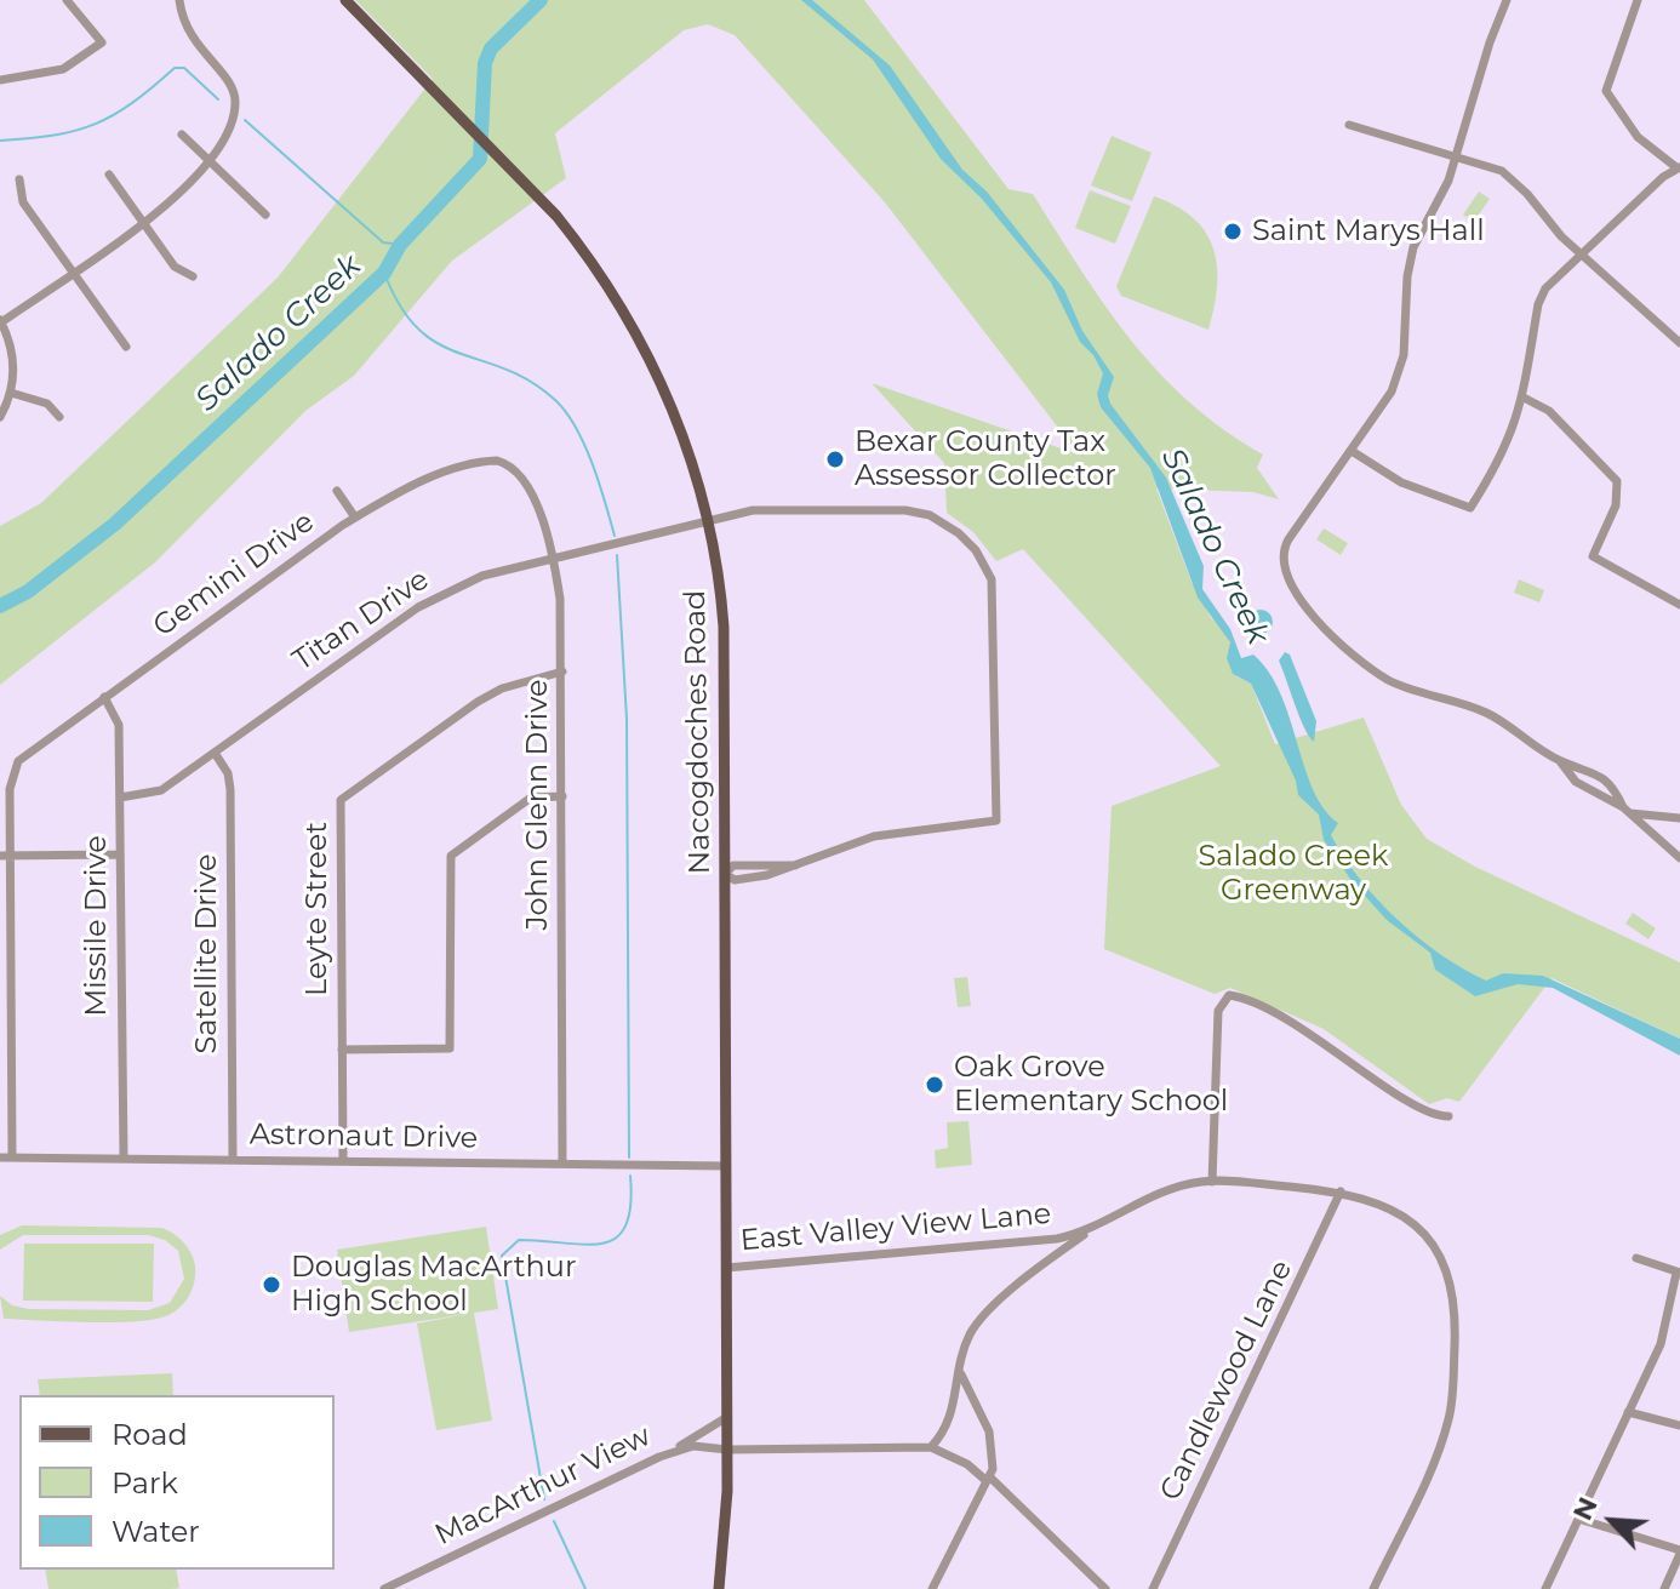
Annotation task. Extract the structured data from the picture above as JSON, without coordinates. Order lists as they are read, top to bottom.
{
  "streets": {
    "main road": ["Nacogdoches Road"],
    "street": [
      "Gemini Drive",
      "Titan Drive",
      "John Glenn Drive",
      "Leyte Street",
      "Missile Drive",
      "Satellite Drive",
      "Astronaut Drive",
      "East Valley View Lane",
      "Candlewood Lane",
      "MacArthur View"
    ]
  },
  "crossings": [
    ["Gemini Drive", "John Glenn Drive"],
    ["Gemini Drive", "Missile Drive"],
    ["Titan Drive", "Nacogdoches Road"],
    ["Titan Drive", "John Glenn Drive"],
    ["Titan Drive", "Missile Drive"],
    ["Titan Drive", "Satellite Drive"],
    ["Nacogdoches Road", "Astronaut Drive"],
    ["Nacogdoches Road", "East Valley View Lane"],
    ["Nacogdoches Road", "MacArthur View"],
    ["John Glenn Drive", "Leyte Street"],
    ["John Glenn Drive", "Astronaut Drive"],
    ["Leyte Street", "Astronaut Drive"],
    ["Missile Drive", "Astronaut Drive"],
    ["Satellite Drive", "Astronaut Drive"],
    ["East Valley View Lane", "Candlewood Lane"]
  ],
  "water": ["Salado Creek"],
  "parks": ["Salado Creek Greenway"],
  "places": [
    "Saint Marys Hall",
    "Bexar County Tax Assessor Collector",
    "Oak Grove Elementary School",
    "Douglas MacArthur High School"
  ],
  "legend": ["Road", "Park", "Water"],
  "north": "top left"
}
